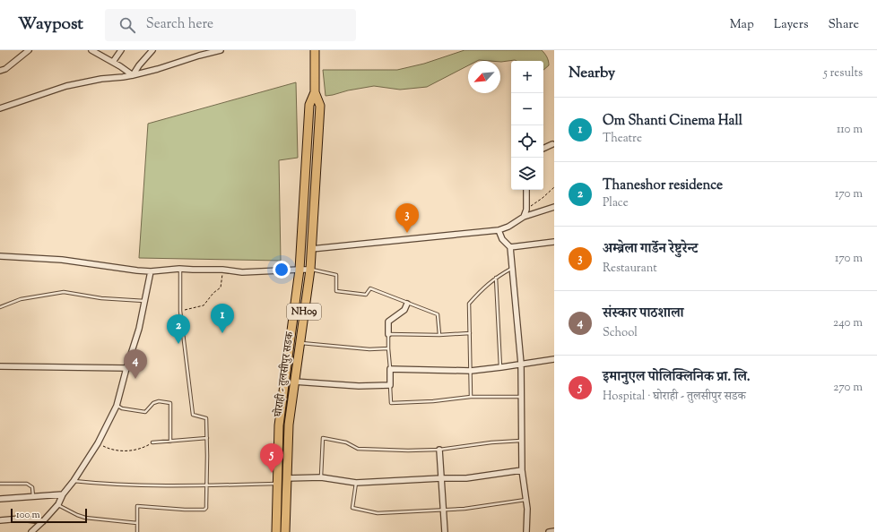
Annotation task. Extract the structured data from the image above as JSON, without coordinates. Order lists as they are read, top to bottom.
{
  "streets": {
    "main road": ["NH09", "घोराही - तुलसीपुर सडक"]
  },
  "scale_bar": "100 m",
  "north": "bottom left",
  "page": {
    "header": "Waypost",
    "search": "Search here",
    "nav": ["Map", "Layers", "Share"],
    "heading": ["Nearby", "5 results"],
    "map_buttons": ["+", "−"],
    "list": [
      {
        "mark": "1",
        "name": "Om Shanti Cinema Hall",
        "note": "Theatre",
        "value": "110 m"
      },
      {
        "mark": "2",
        "name": "Thaneshor residence",
        "note": "Place",
        "value": "170 m"
      },
      {
        "mark": "3",
        "name": "अम्ब्रेला गार्डेन रेष्टुरेन्ट",
        "note": "Restaurant",
        "value": "170 m"
      },
      {
        "mark": "4",
        "name": "संस्कार पाठशाला",
        "note": "School",
        "value": "240 m"
      },
      {
        "mark": "5",
        "name": "इमानुएल पोलिक्लिनिक प्रा. लि.",
        "note": "Hospital · घोराही - तुलसीपुर सडक",
        "value": "270 m"
      }
    ],
    "pins": [
      "3",
      "1",
      "2",
      "4",
      "5"
    ],
    "scale": "100 m"
  }
}
